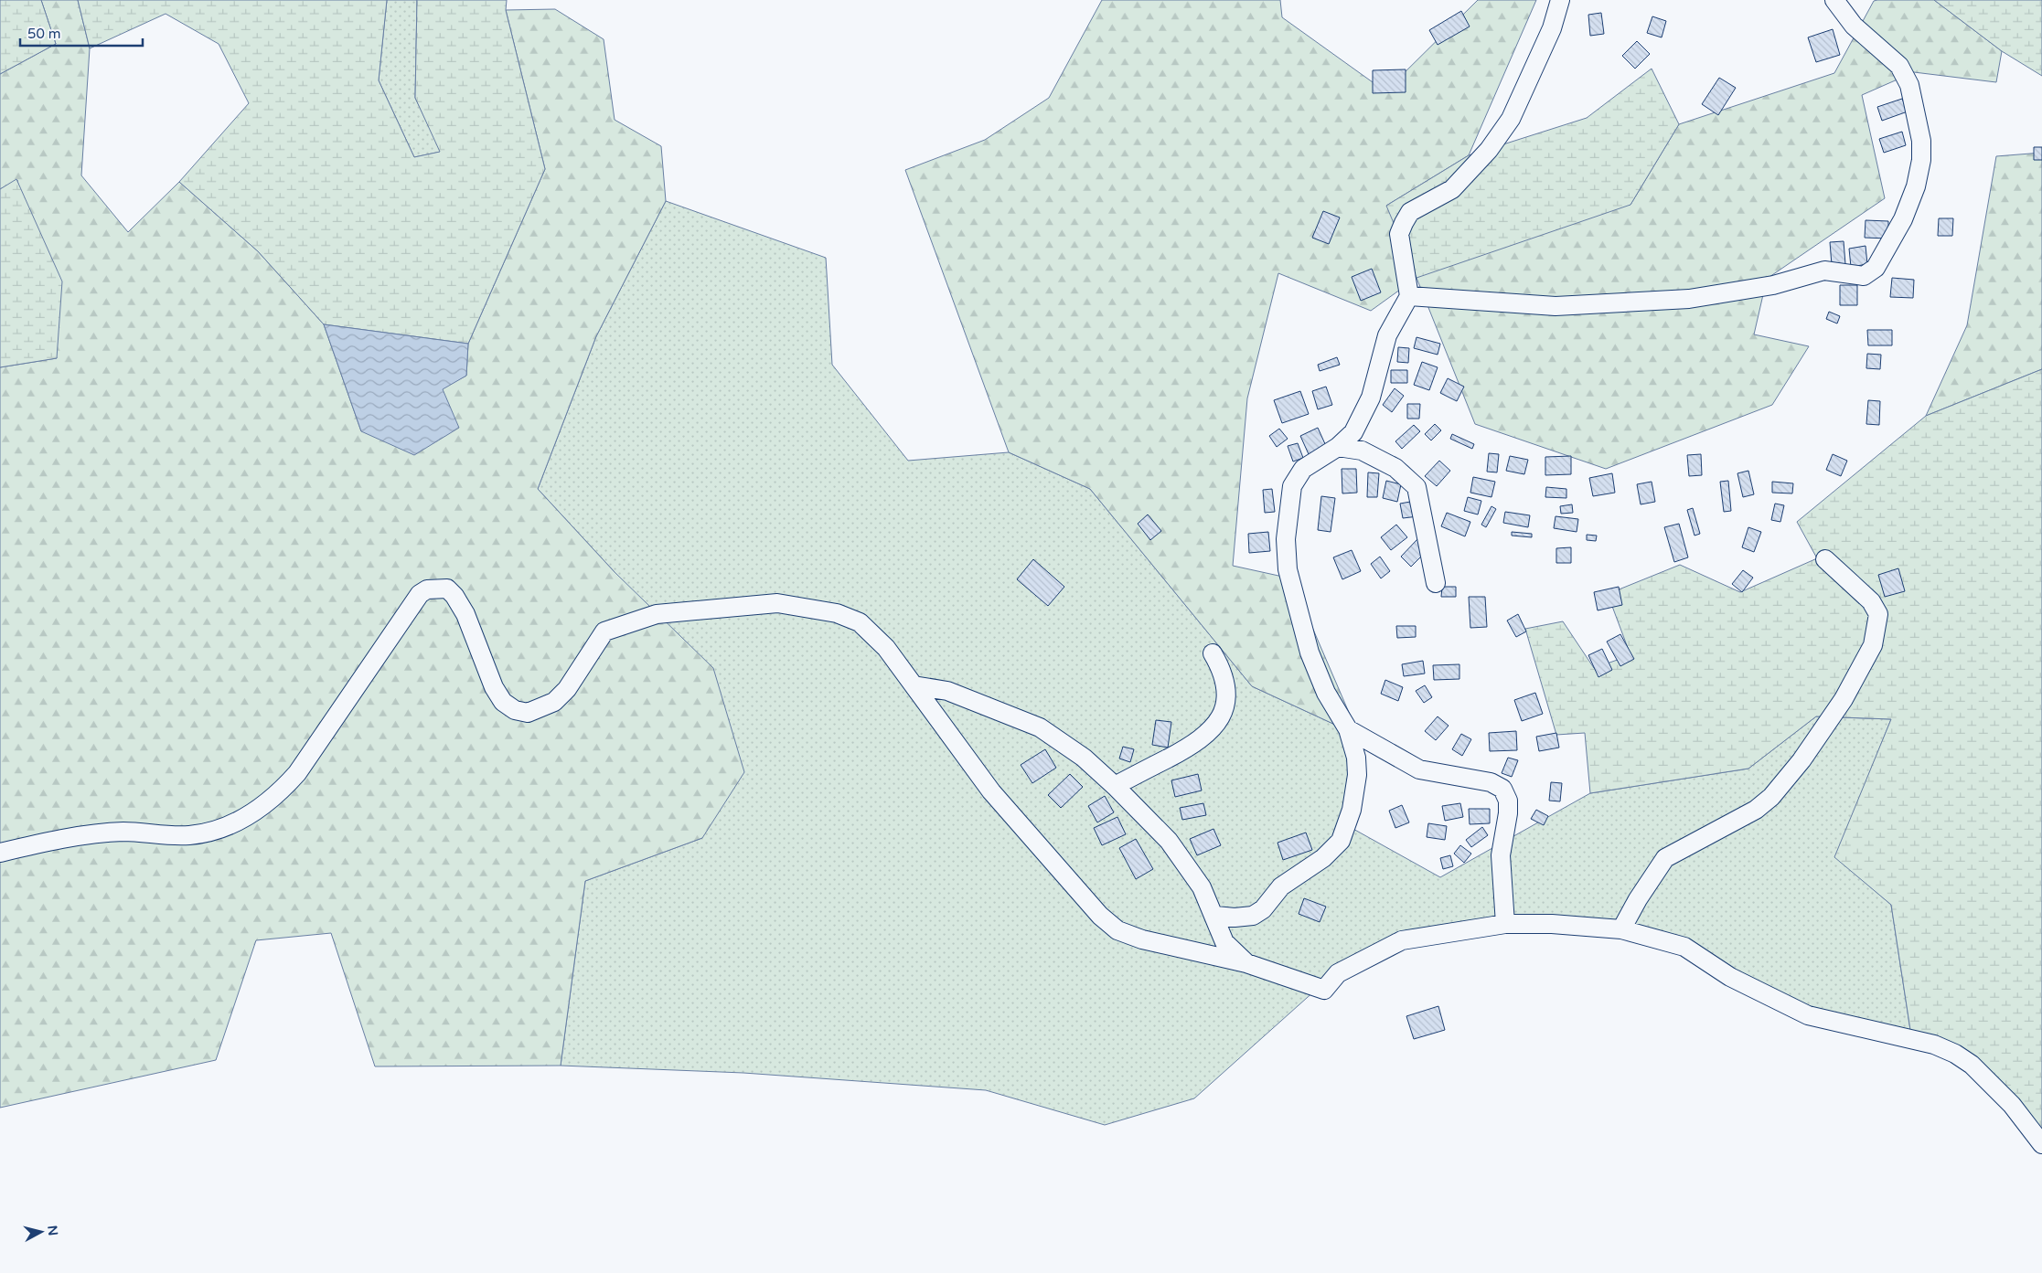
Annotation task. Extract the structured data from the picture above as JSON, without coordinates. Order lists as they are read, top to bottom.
{
  "scale_bar": "50 m",
  "north": "right"
}
